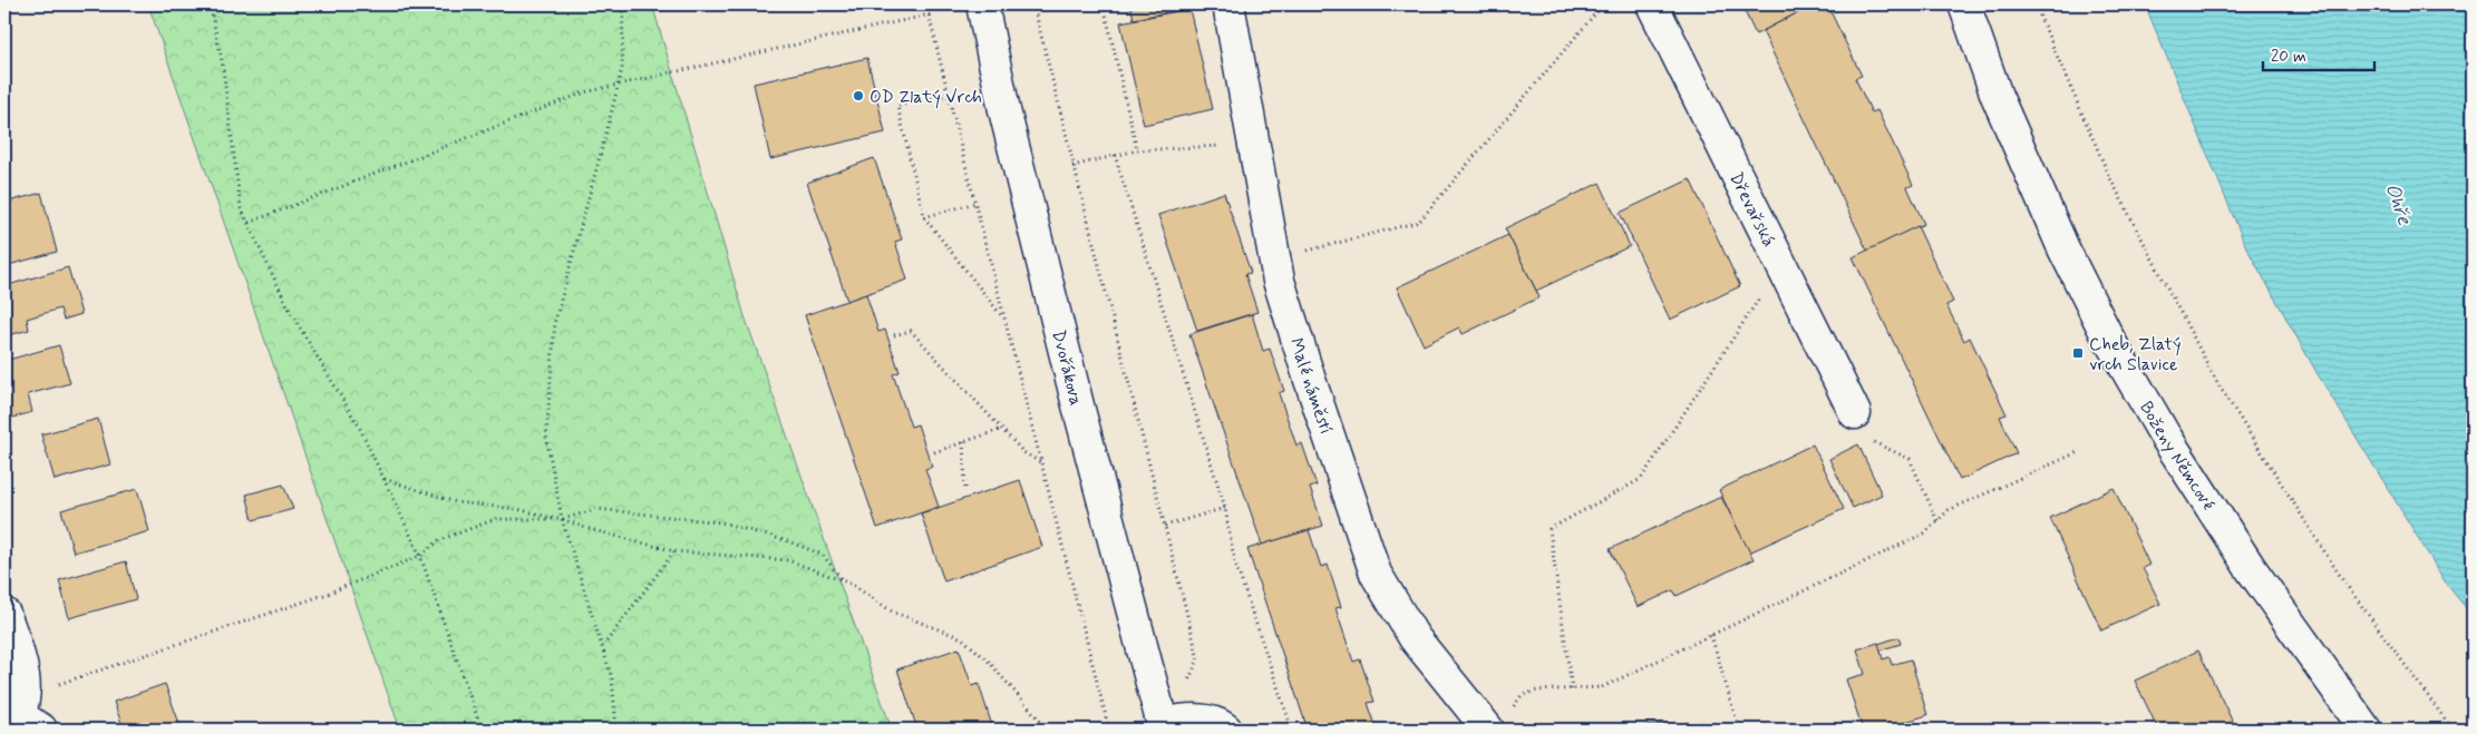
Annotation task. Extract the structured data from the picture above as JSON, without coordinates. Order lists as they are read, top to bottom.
{
  "streets": {
    "street": [
      "Dřevařská",
      "Dvořákova",
      "Malé náměstí",
      "Boženy Němcové"
    ]
  },
  "water": ["Ohře"],
  "places": {
    "other": ["OD Zlatý Vrch"],
    "transit": ["Cheb, Zlatý vrch Slavice"]
  },
  "scale_bar": "20 m"
}
